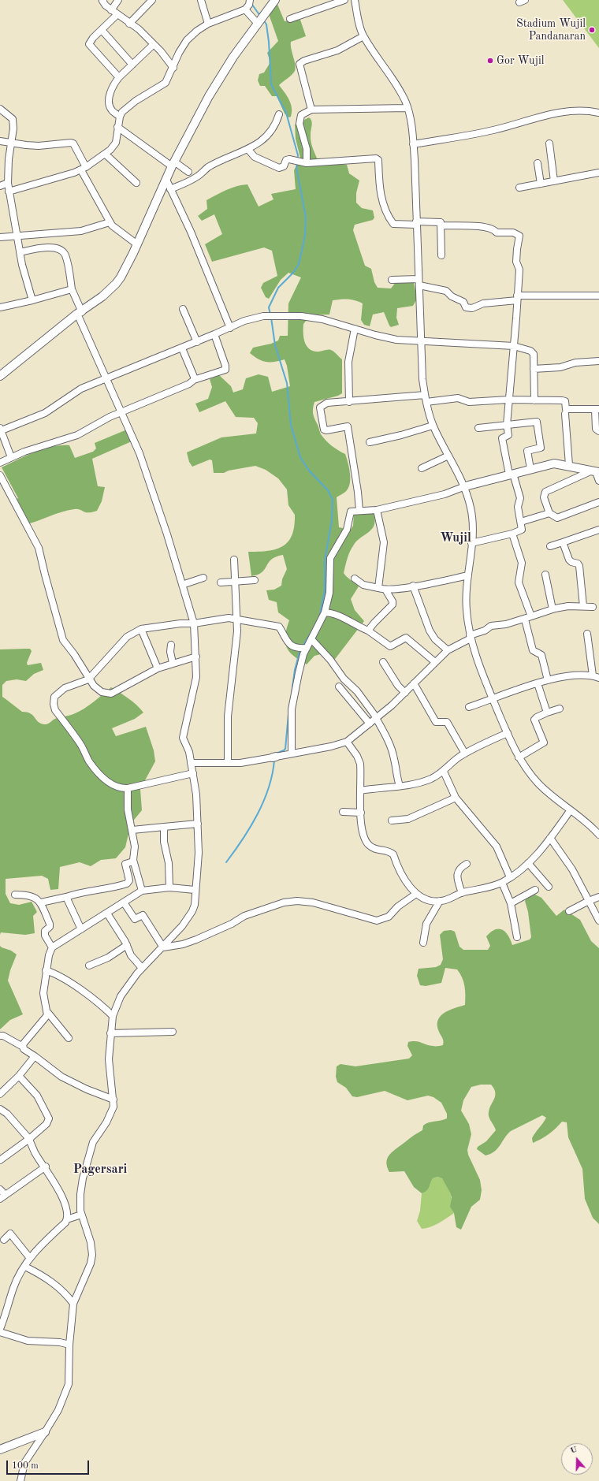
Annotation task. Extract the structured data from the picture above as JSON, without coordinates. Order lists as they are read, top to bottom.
{
  "districts": ["Wujil", "Pagersari"],
  "places": ["Stadium Wujil Pandanaran", "Gor Wujil"],
  "scale_bar": "100 m",
  "north": "top"
}
